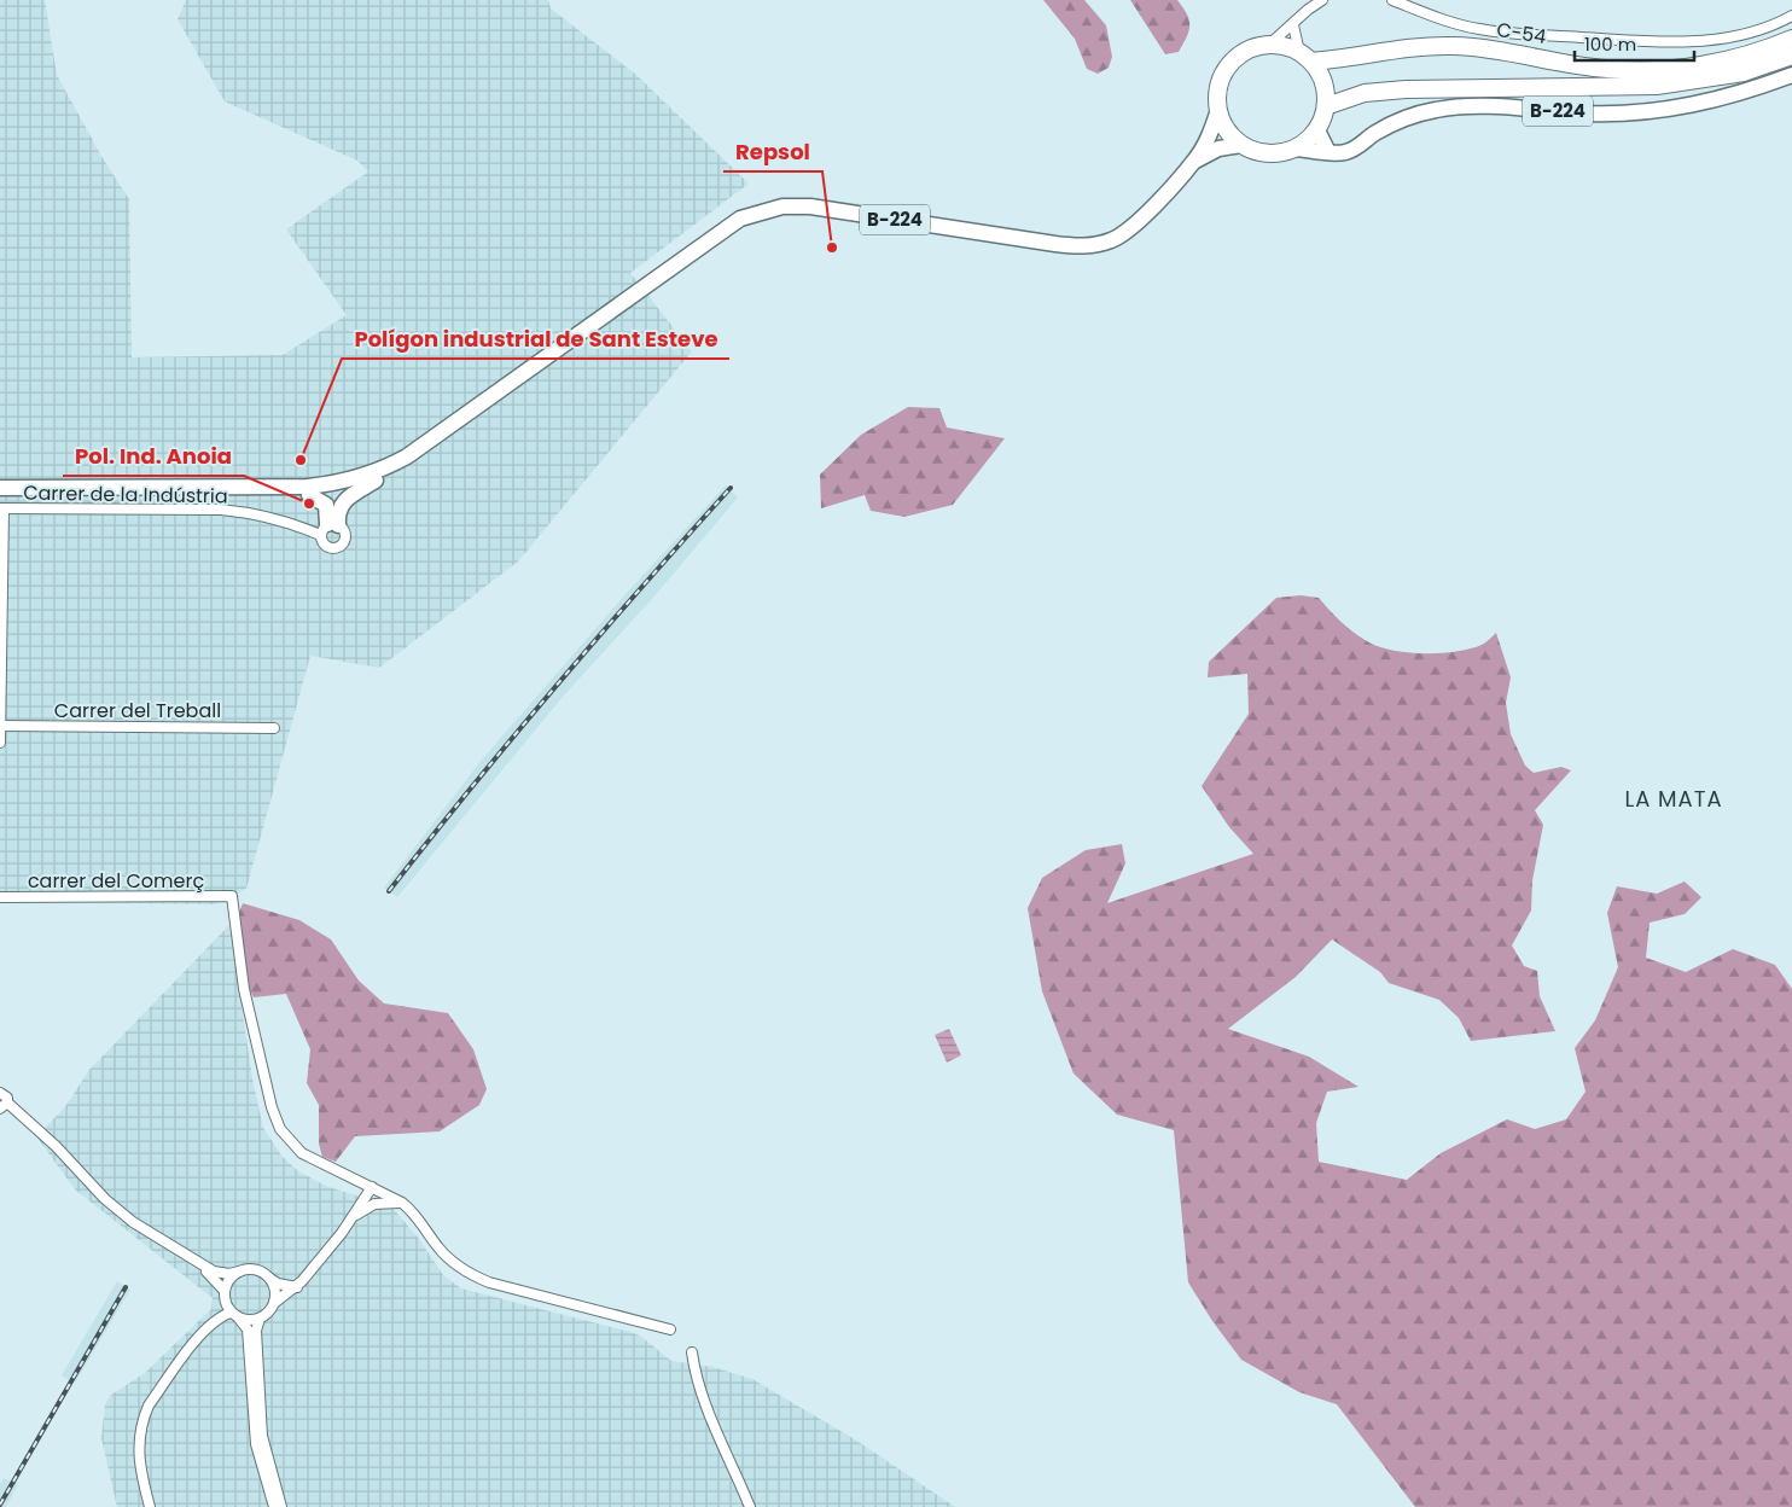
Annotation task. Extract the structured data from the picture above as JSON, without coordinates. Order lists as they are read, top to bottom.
{
  "streets": {
    "highway": ["C-54", "B-224"],
    "street": ["Carrer de la Indústria", "Carrer del Treball", "carrer del Comerç"]
  },
  "crossings": [
    ["C-54", "B-224"]
  ],
  "districts": ["LA MATA"],
  "places": ["Repsol", "Polígon industrial de Sant Esteve", "Pol. Ind. Anoia"],
  "scale_bar": "100 m"
}
